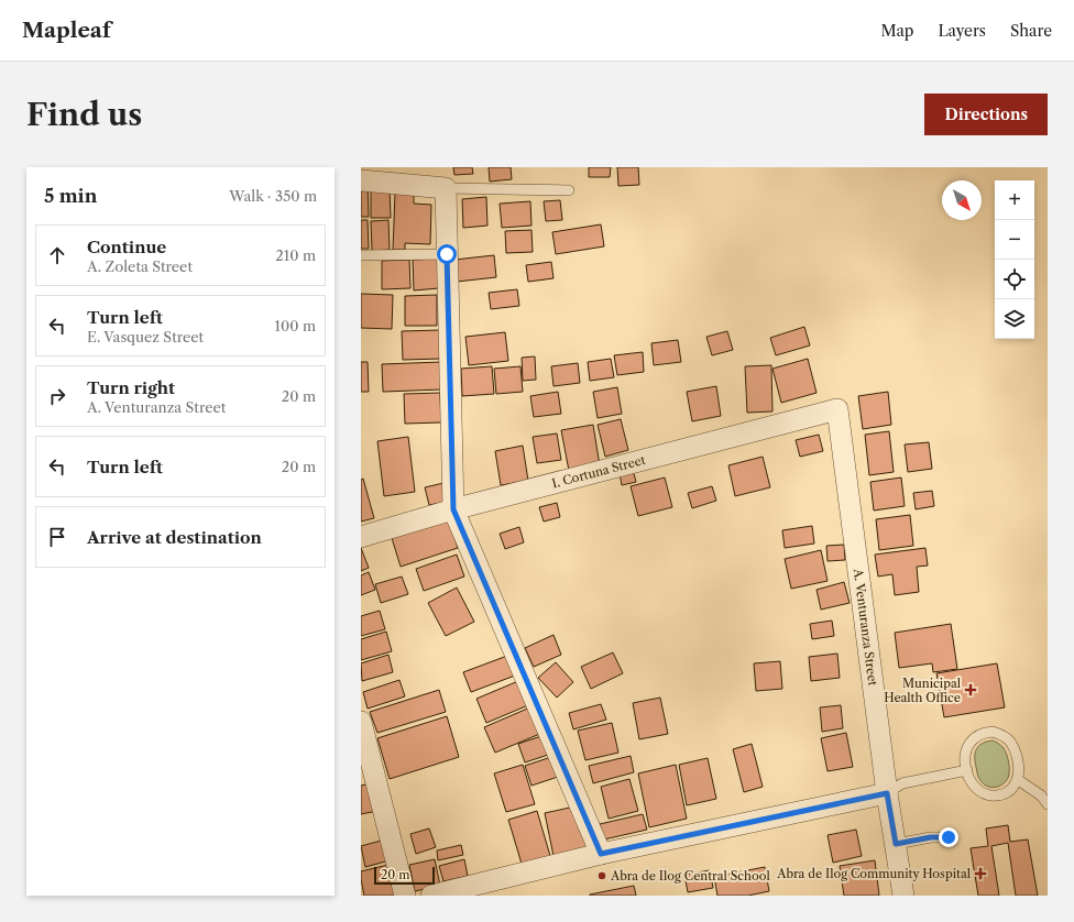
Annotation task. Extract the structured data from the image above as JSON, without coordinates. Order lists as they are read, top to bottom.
{
  "streets": {
    "street": ["I. Cortuna Street", "A. Venturanza Street"]
  },
  "crossings": [
    ["I. Cortuna Street", "A. Venturanza Street"]
  ],
  "places": {
    "health": ["Municipal Health Office", "Abra de Ilog Community Hospital"],
    "other": ["Abra de Ilog Central School"]
  },
  "scale_bar": "20 m",
  "north": "bottom right",
  "page": {
    "header": "Mapleaf",
    "nav": ["Map", "Layers", "Share"],
    "buttons": "Directions",
    "title": "Find us",
    "heading": ["5 min", "Walk · 350 m"],
    "map_buttons": ["+", "−"],
    "list": [
      ["Continue", "A. Zoleta Street", "210 m"],
      ["Turn left", "E. Vasquez Street", "100 m"],
      ["Turn right", "A. Venturanza Street", "20 m"],
      ["Turn left", "20 m"],
      "Arrive at destination"
    ],
    "scale": "20 m"
  }
}
